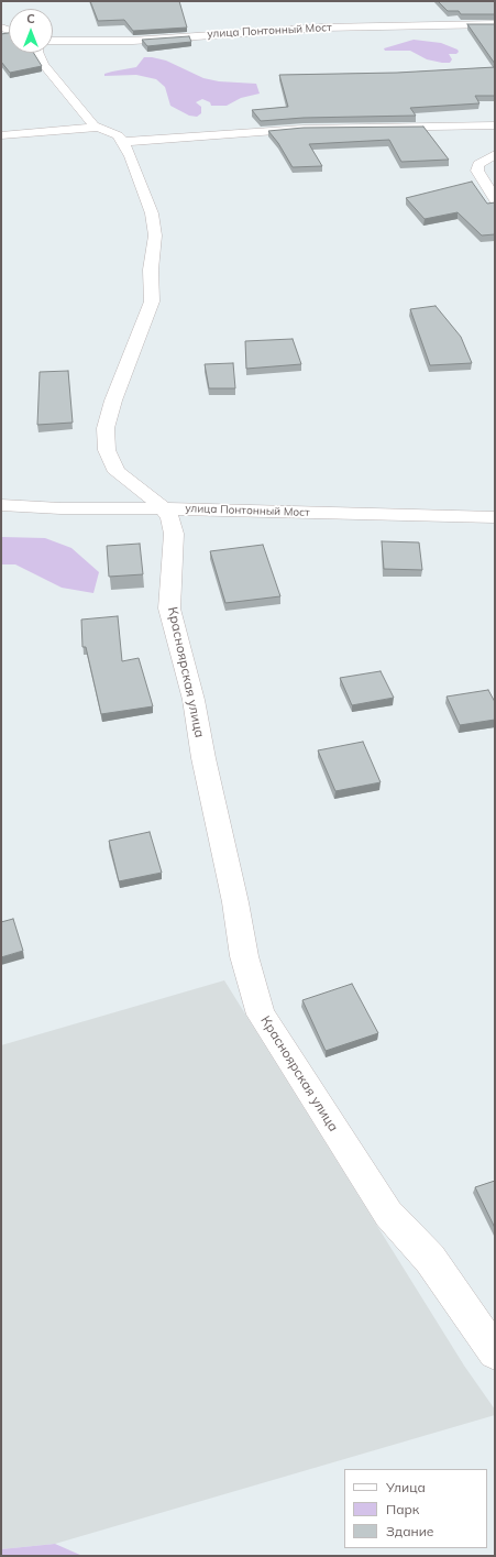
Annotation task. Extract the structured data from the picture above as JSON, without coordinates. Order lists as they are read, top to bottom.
{
  "streets": {
    "street": ["улица Понтонный Мост", "Красноярская улица"]
  },
  "crossings": [
    ["улица Понтонный Мост", "Красноярская улица"]
  ],
  "legend": ["Улица", "Парк", "Здание"],
  "north": "top"
}
